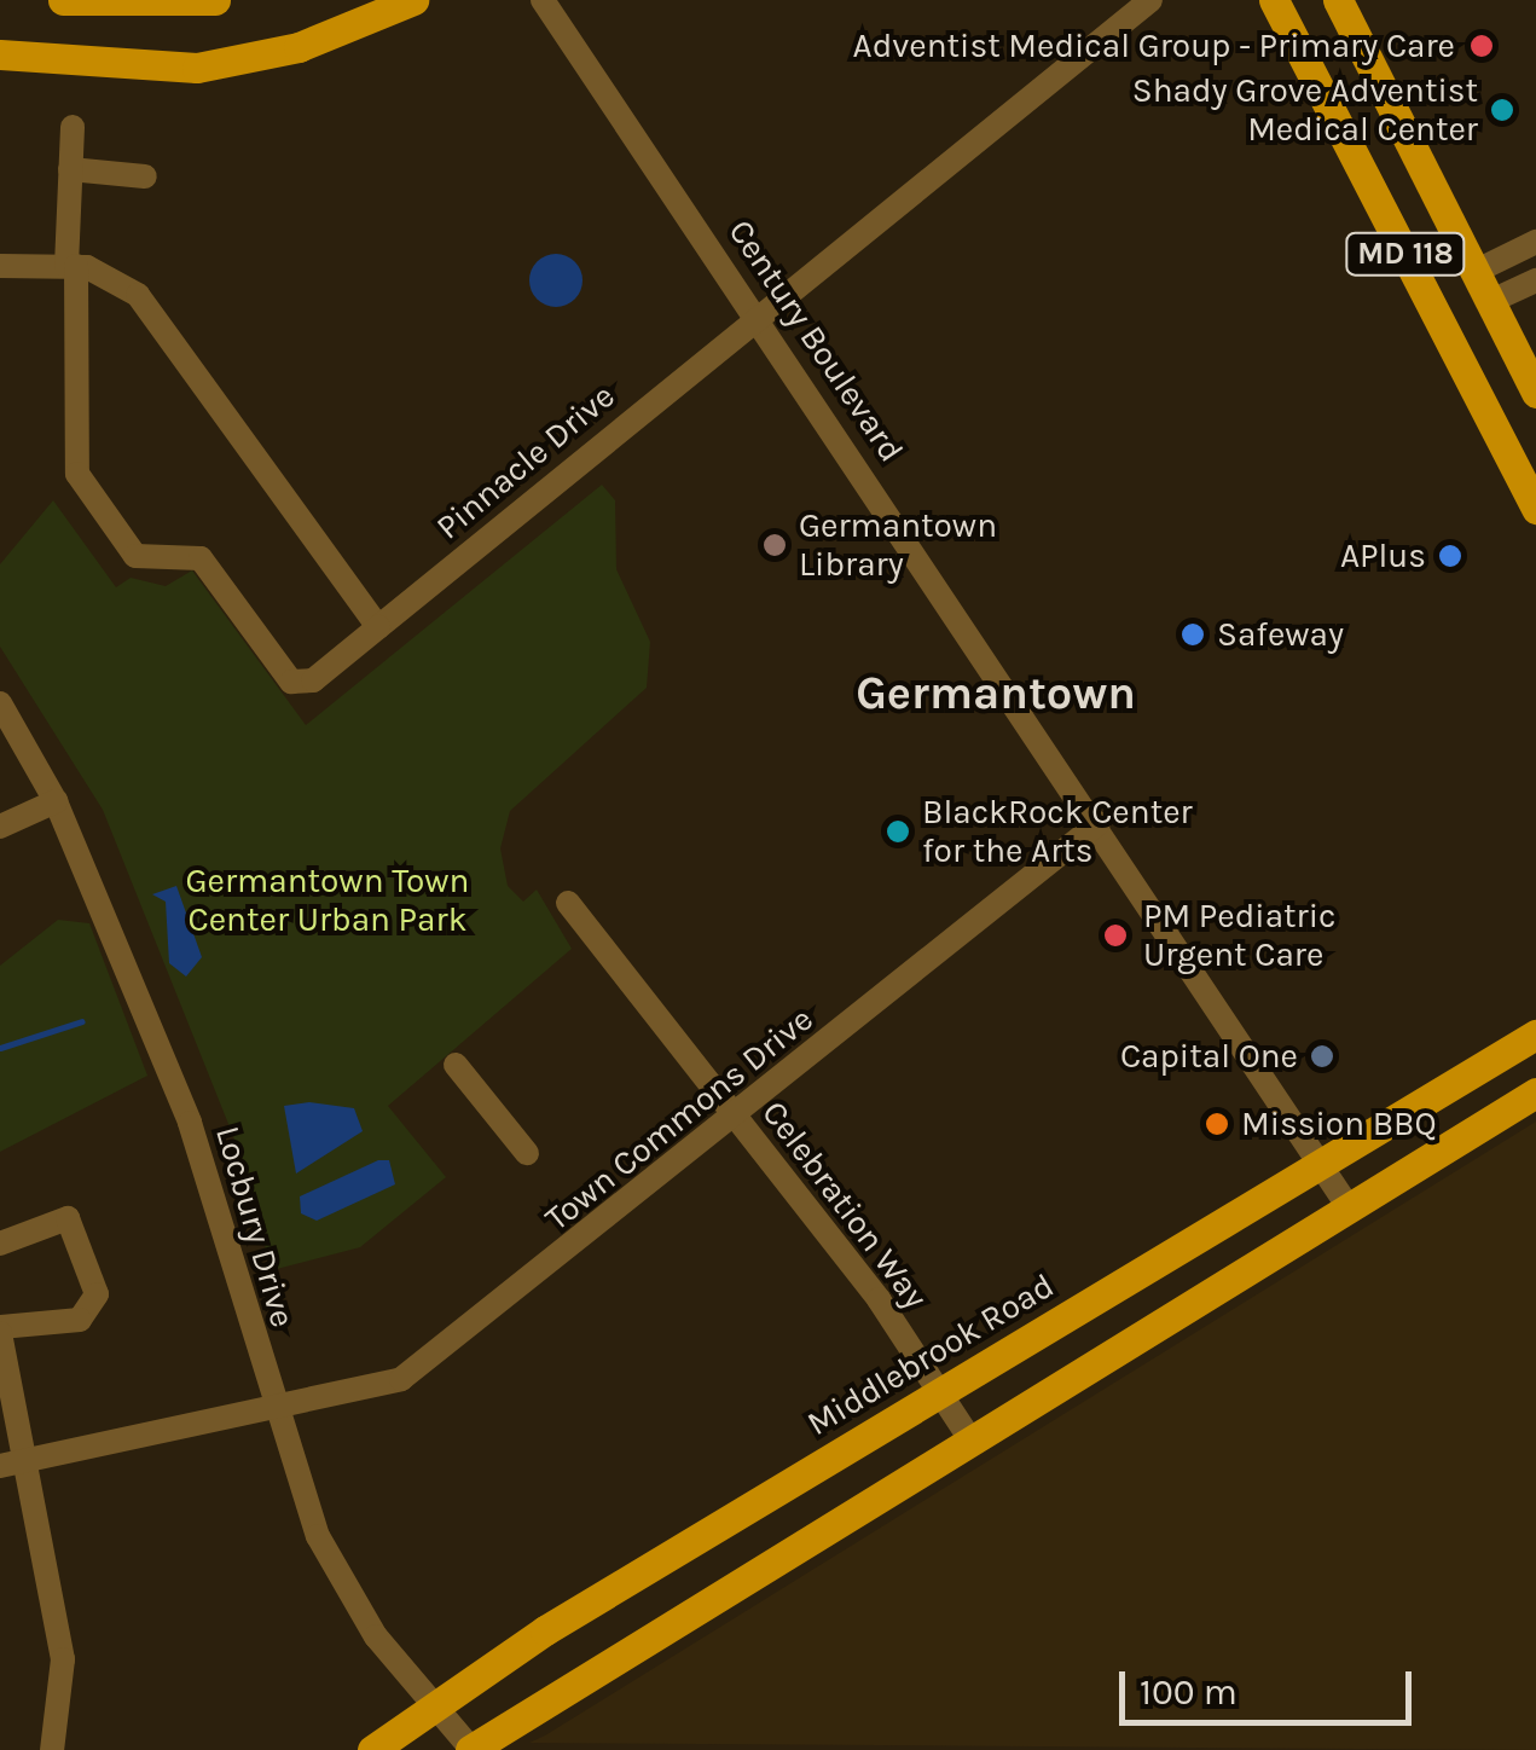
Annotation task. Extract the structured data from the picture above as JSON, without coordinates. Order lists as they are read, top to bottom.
{
  "streets": {
    "main road": ["MD 118", "Middlebrook Road"],
    "street": [
      "Century Boulevard",
      "Pinnacle Drive",
      "Town Commons Drive",
      "Celebration Way",
      "Locbury Drive"
    ]
  },
  "crossings": [
    ["Century Boulevard", "Pinnacle Drive"],
    ["Century Boulevard", "Town Commons Drive"],
    ["Century Boulevard", "Middlebrook Road"],
    ["Town Commons Drive", "Celebration Way"],
    ["Town Commons Drive", "Locbury Drive"],
    ["Celebration Way", "Middlebrook Road"],
    ["Locbury Drive", "Middlebrook Road"]
  ],
  "districts": ["Germantown"],
  "parks": ["Germantown Town Center Urban Park"],
  "places": [
    "Adventist Medical Group - Primary Care",
    "Shady Grove Adventist Medical Center",
    "Germantown Library",
    "APlus",
    "Safeway",
    "BlackRock Center for the Arts",
    "PM Pediatric Urgent Care",
    "Capital One",
    "Mission BBQ"
  ],
  "scale_bar": "100 m"
}
